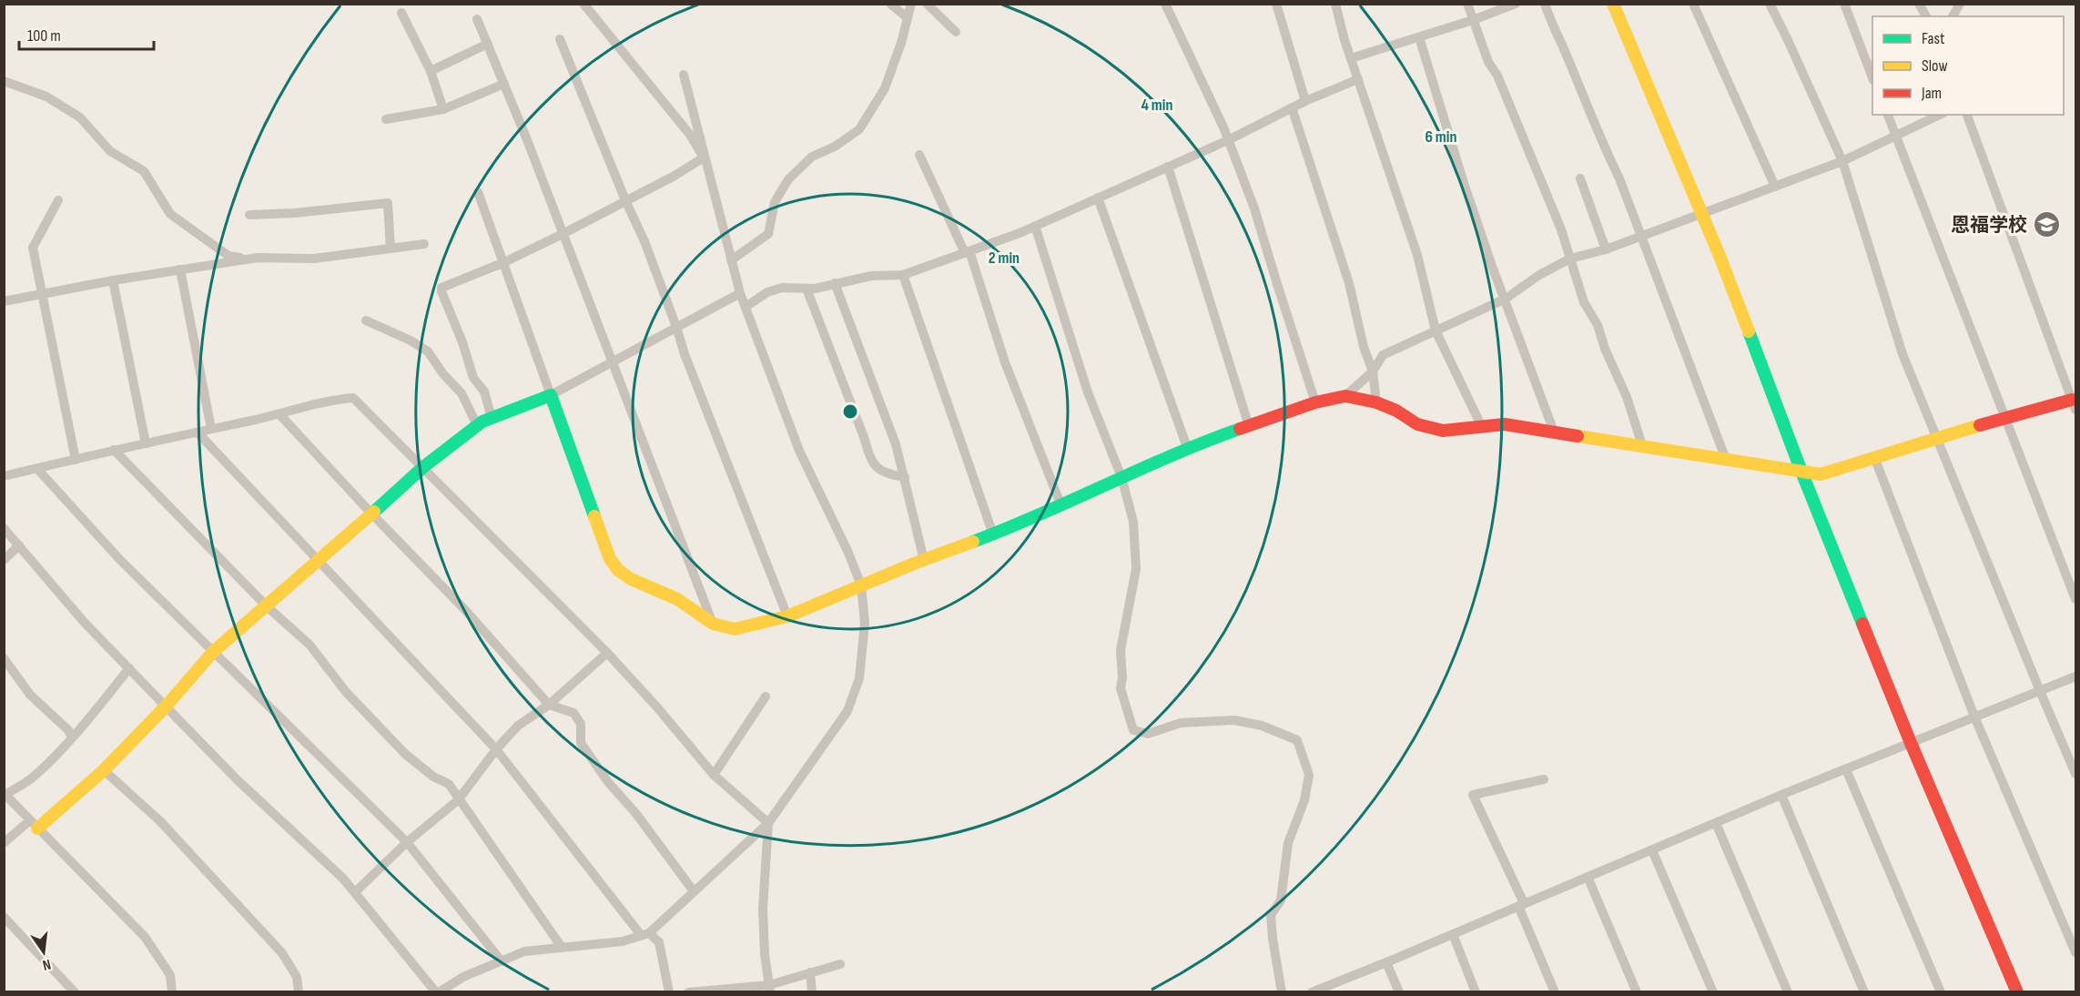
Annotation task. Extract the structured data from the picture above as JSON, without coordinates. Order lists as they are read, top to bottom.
{
  "places": {
    "school or university": ["恩福学校"]
  },
  "legend": ["Fast", "Slow", "Jam"],
  "scale_bar": "100 m",
  "north": "bottom",
  "rings": ["4 min", "6 min", "2 min"]
}
